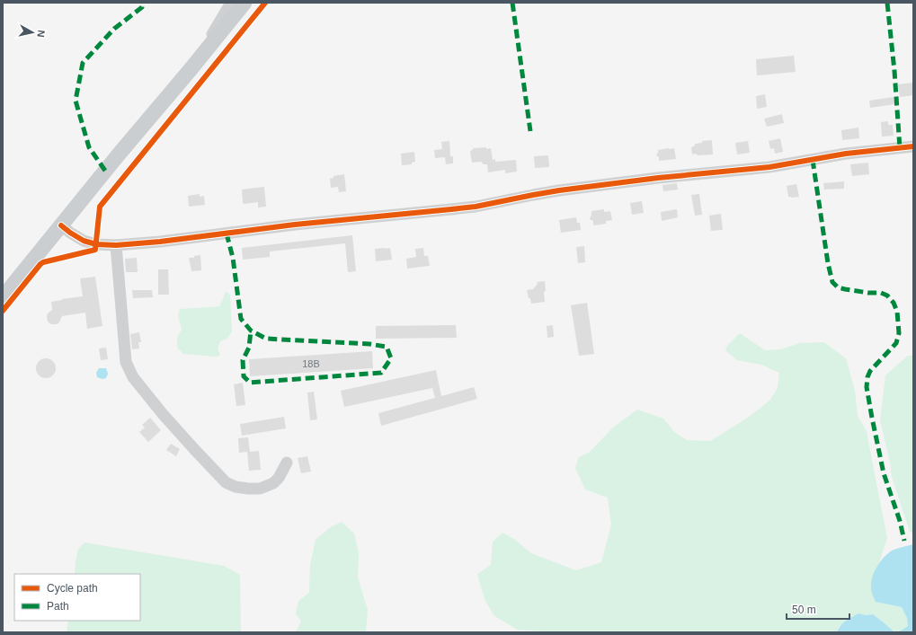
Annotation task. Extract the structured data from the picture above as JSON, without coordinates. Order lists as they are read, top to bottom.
{
  "house_numbers": ["18B"],
  "legend": ["Cycle path", "Path"],
  "scale_bar": "50 m",
  "north": "right"
}
